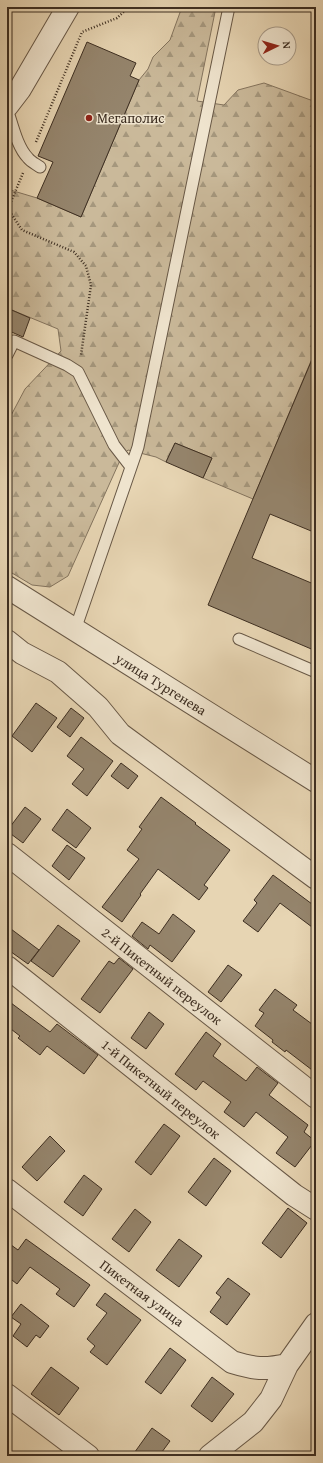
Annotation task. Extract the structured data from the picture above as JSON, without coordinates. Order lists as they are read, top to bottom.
{
  "streets": {
    "street": [
      "улица Тургенева",
      "2-й Пикетный переулок",
      "1-й Пикетный переулок",
      "Пикетная улица"
    ]
  },
  "places": ["Мегаполис"],
  "north": "right"
}
